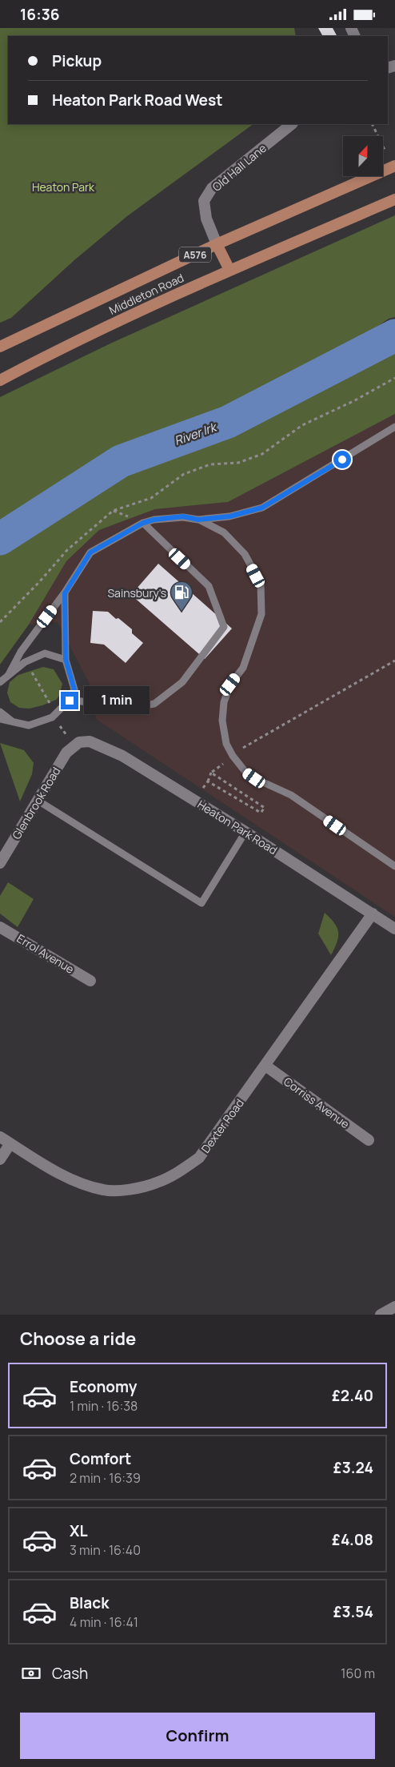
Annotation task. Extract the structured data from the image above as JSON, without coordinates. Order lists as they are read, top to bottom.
{
  "streets": {
    "highway": ["A576", "Middleton Road"],
    "street": [
      "Old Hall Lane",
      "Glenbrook Road",
      "Heaton Park Road",
      "Errol Avenue",
      "Corriss Avenue",
      "Dexter Road"
    ]
  },
  "crossings": [
    ["Old Hall Lane", "Middleton Road"],
    ["Glenbrook Road", "Heaton Park Road"],
    ["Heaton Park Road", "Dexter Road"],
    ["Corriss Avenue", "Dexter Road"]
  ],
  "water": ["River Irk"],
  "parks": ["Heaton Park"],
  "places": {
    "fuel station": ["Sainsbury's"]
  },
  "north": "top",
  "page": {
    "status": "16:36",
    "banner": ["Pickup", "Heaton Park Road West"],
    "bubble": "1 min",
    "heading": "Choose a ride",
    "list": [
      {
        "name": "Economy",
        "note": "1 min · 16:38",
        "value": "£2.40"
      },
      {
        "name": "Comfort",
        "note": "2 min · 16:39",
        "value": "£3.24"
      },
      {
        "name": "XL",
        "note": "3 min · 16:40",
        "value": "£4.08"
      },
      {
        "name": "Black",
        "note": "4 min · 16:41",
        "value": "£3.54"
      }
    ],
    "pay": ["Cash", "160 m"],
    "buttons": "Confirm"
  }
}
